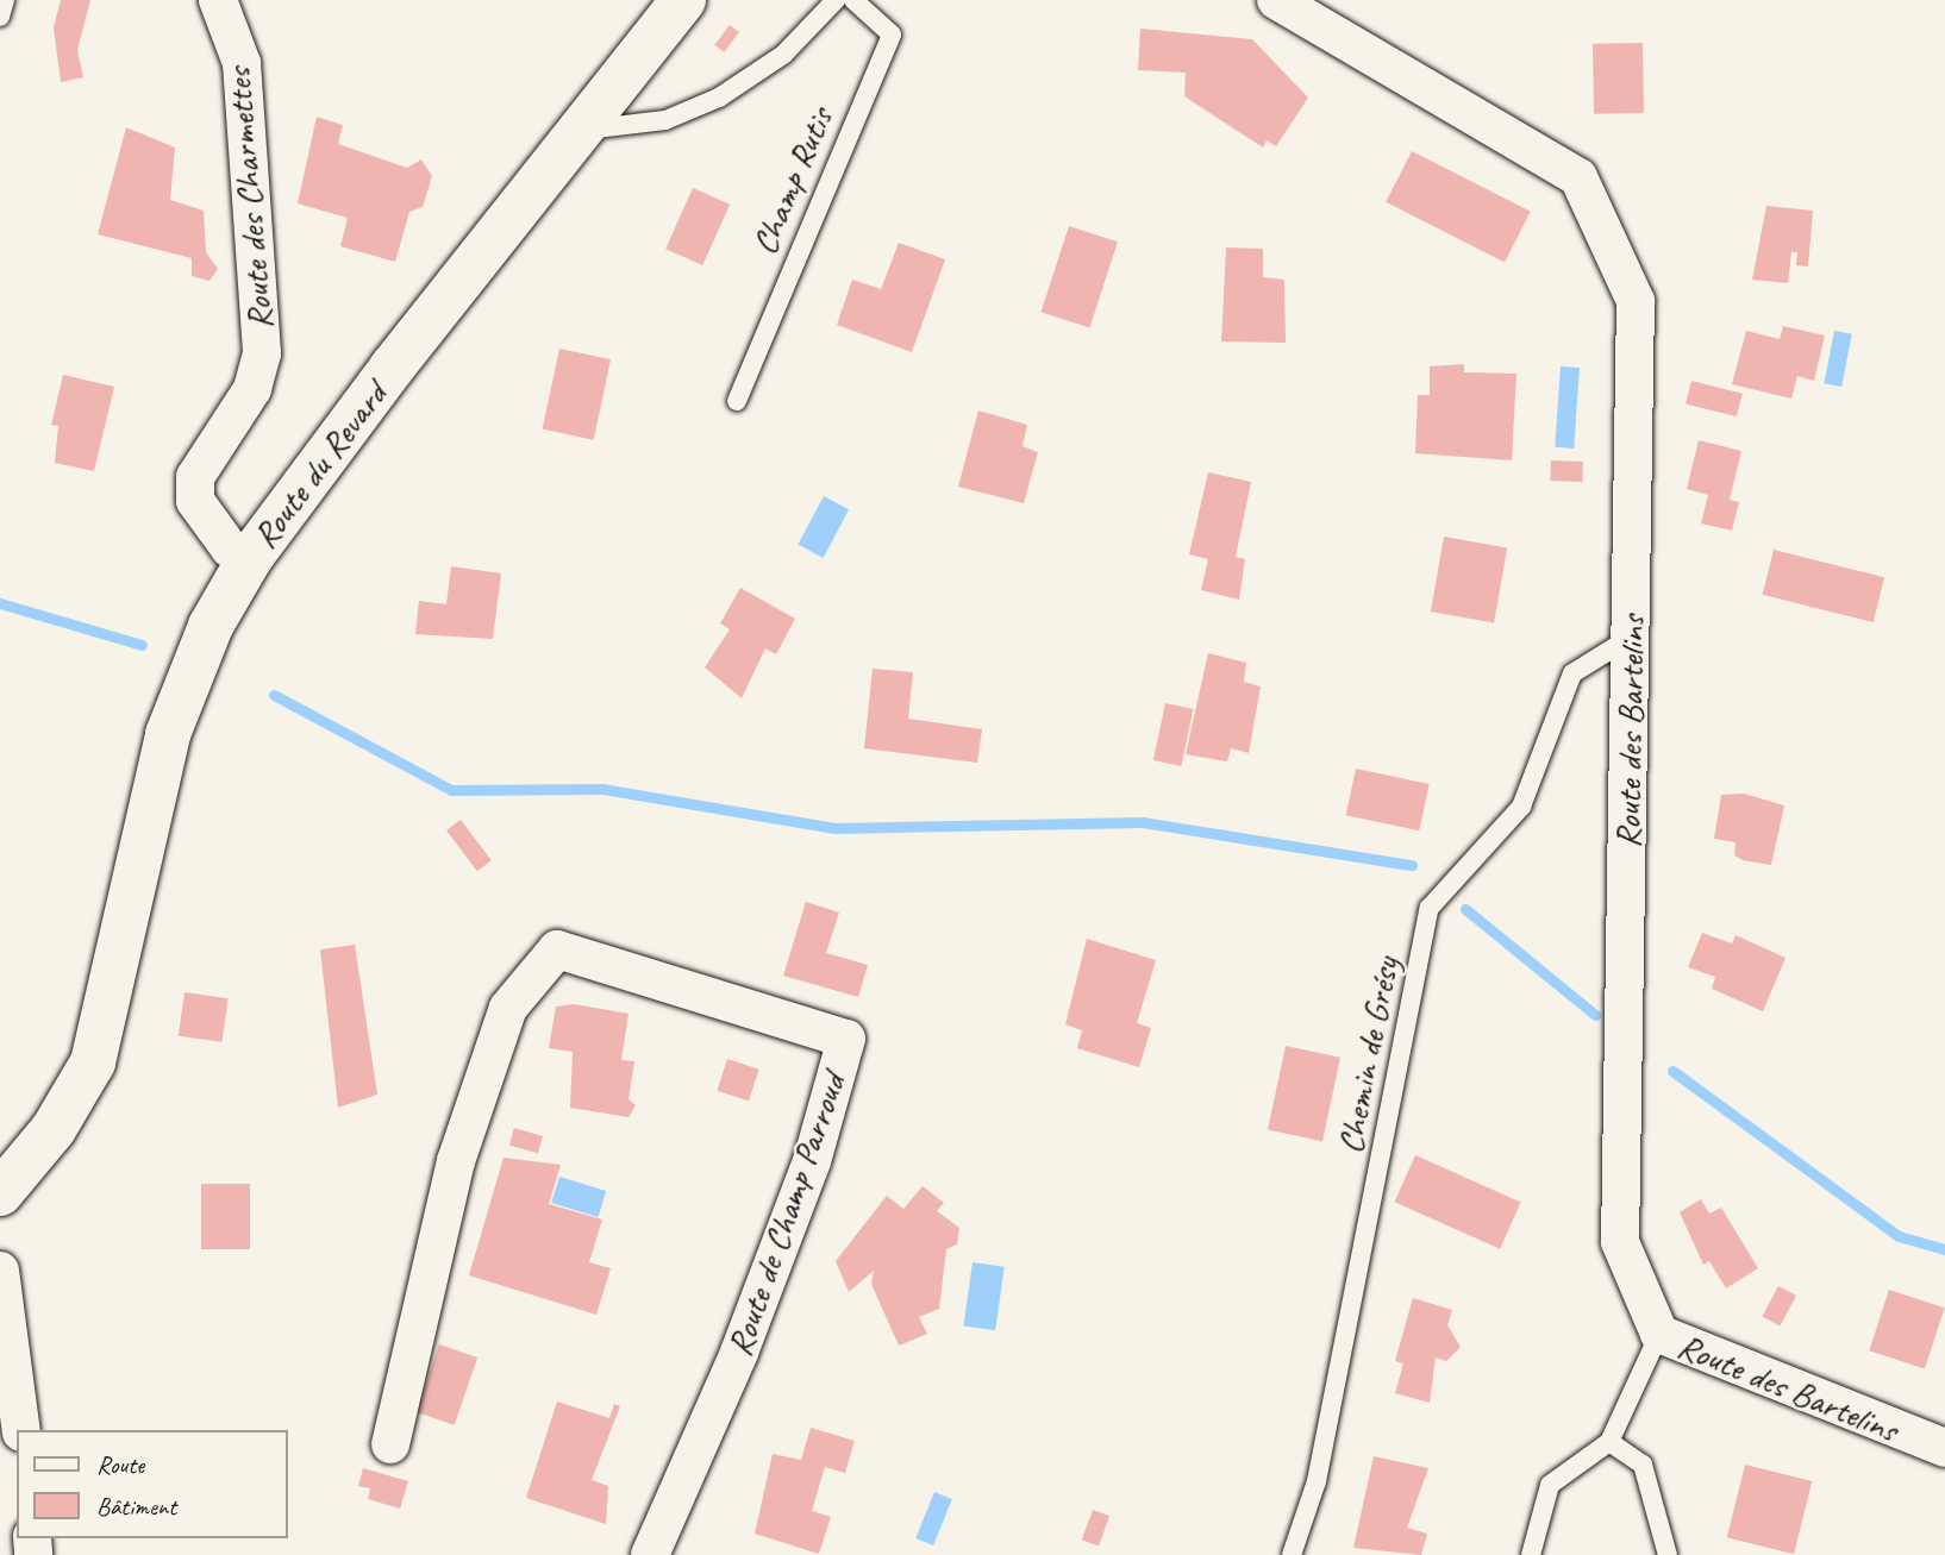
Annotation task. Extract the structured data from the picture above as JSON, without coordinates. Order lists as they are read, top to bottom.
{
  "streets": {
    "main road": ["Route du Revard"],
    "street": ["Route des Charmettes", "Route des Bartelins", "Route de Champ Parroud"],
    "lane": ["Champ Rutis", "Chemin de Grésy"]
  },
  "crossings": [
    ["Champ Rutis", "Route du Revard"],
    ["Route des Charmettes", "Route du Revard"],
    ["Route des Bartelins", "Chemin de Grésy"]
  ],
  "legend": ["Route", "Bâtiment"]
}
